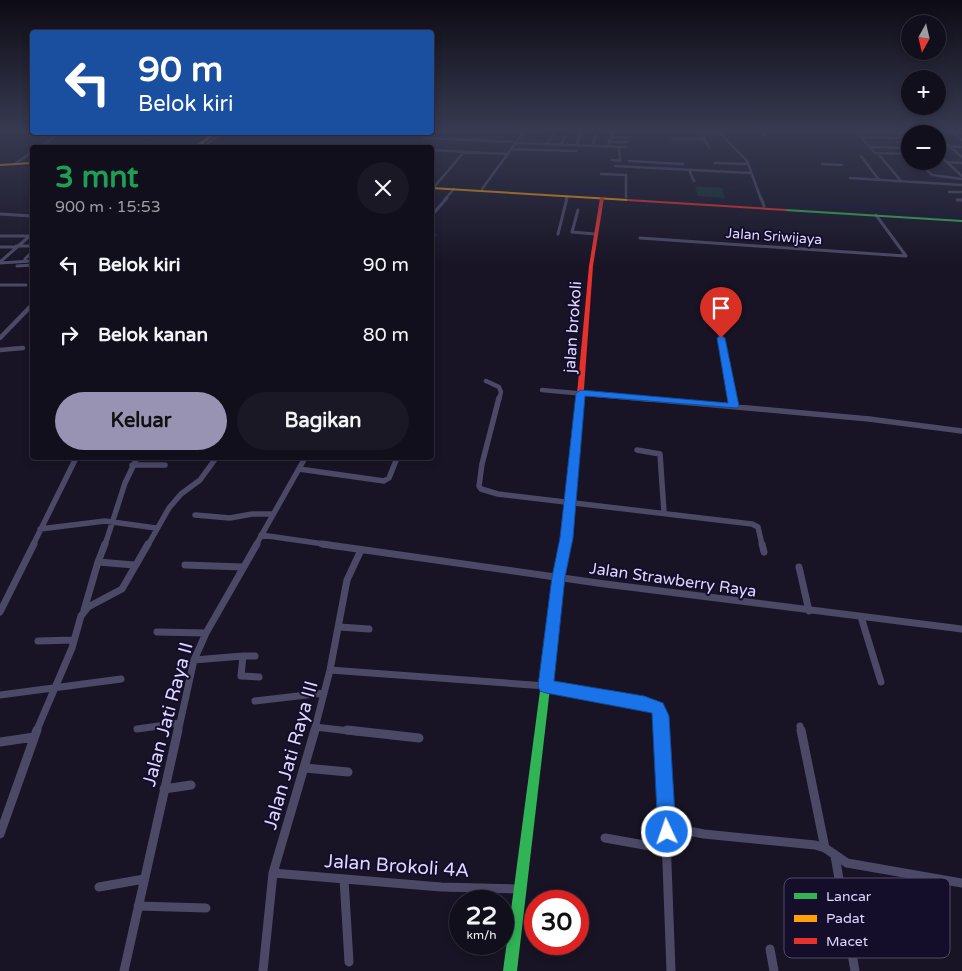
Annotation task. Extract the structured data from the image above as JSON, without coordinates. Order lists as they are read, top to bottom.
{
  "streets": {
    "main road": ["jalan brokoli"],
    "street": [
      "Jalan Sriwijaya",
      "Jalan Strawberry Raya",
      "Jalan Jati Raya II",
      "Jalan Jati Raya III",
      "Jalan Brokoli 4A"
    ]
  },
  "crossings": [
    ["jalan brokoli", "Jalan Strawberry Raya"],
    ["jalan brokoli", "Jalan Brokoli 4A"],
    ["Jalan Strawberry Raya", "Jalan Jati Raya II"],
    ["Jalan Strawberry Raya", "Jalan Jati Raya III"],
    ["Jalan Jati Raya III", "Jalan Brokoli 4A"]
  ],
  "legend": ["Lancar", "Padat", "Macet"],
  "north": "bottom",
  "page": {
    "map_buttons": ["+", "−"],
    "turn": ["90 m", "Belok kiri"],
    "heading": ["3 mnt", "900 m · 15:53"],
    "list": [
      {
        "name": "Belok kiri",
        "value": "90 m"
      },
      {
        "name": "Belok kanan",
        "value": "80 m"
      }
    ],
    "buttons": ["Keluar", "Bagikan"],
    "speed": "22 km/h",
    "limit": "30"
  }
}
